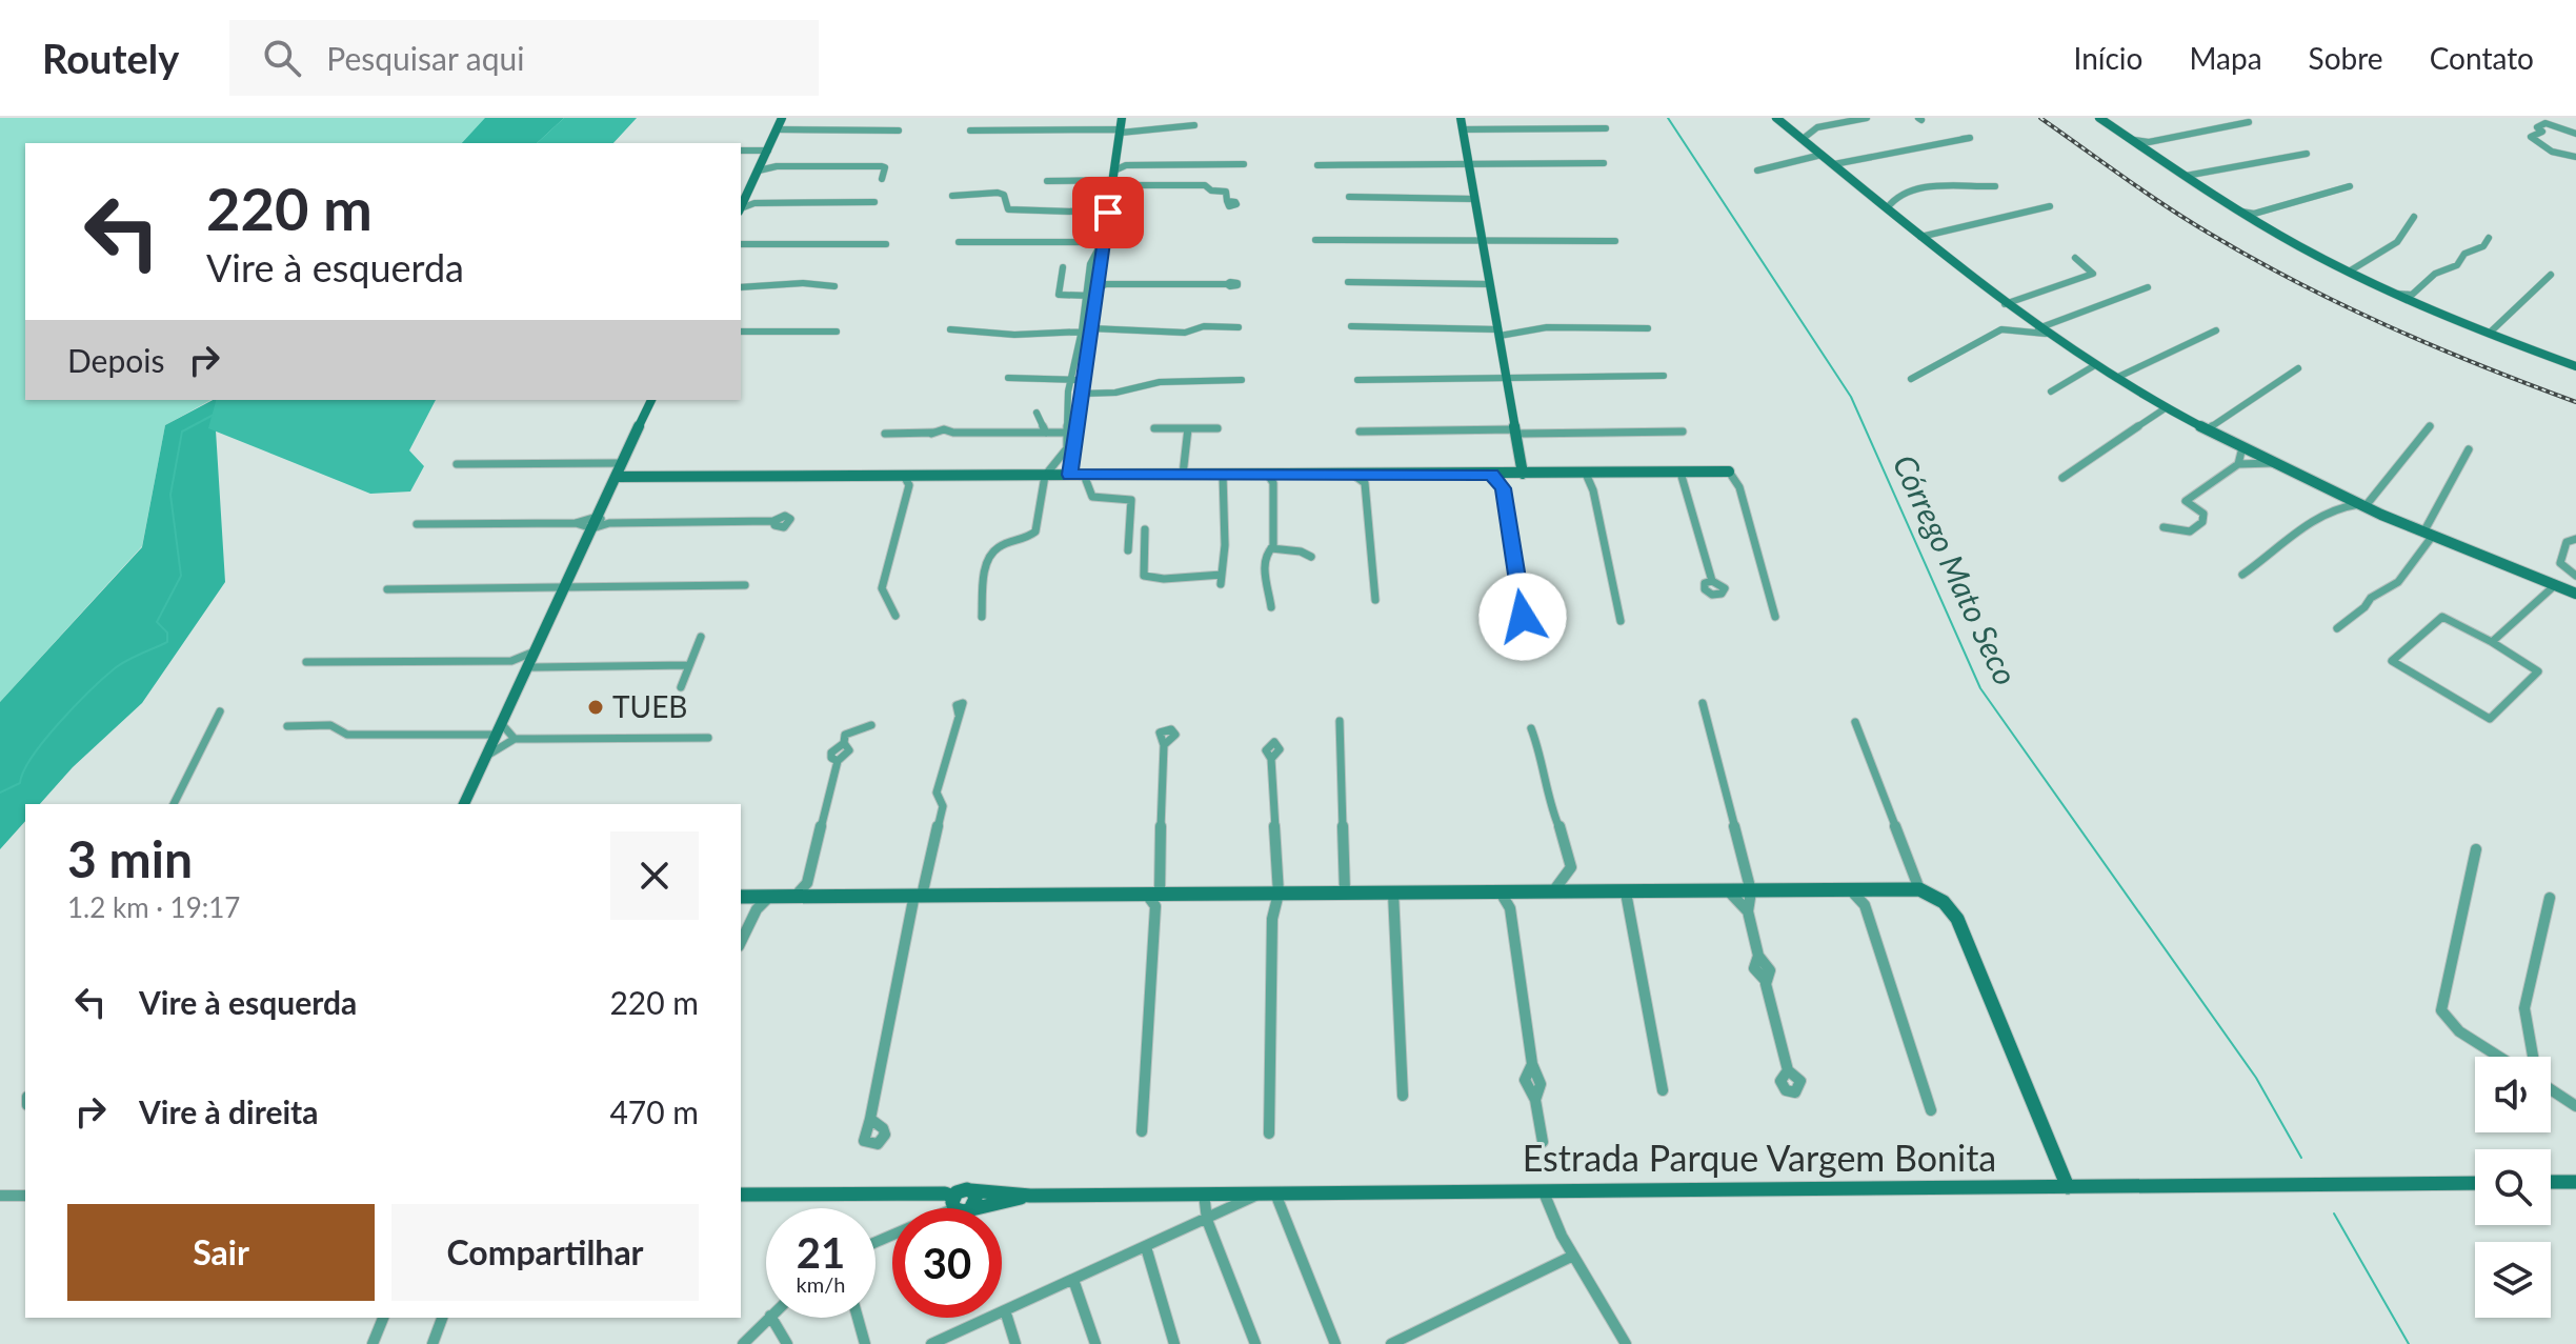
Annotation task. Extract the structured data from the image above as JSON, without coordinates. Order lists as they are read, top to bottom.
{
  "streets": {
    "street": ["Estrada Parque Vargem Bonita"]
  },
  "water": ["Córrego Mato Seco"],
  "places": ["TUEB"],
  "page": {
    "header": "Routely",
    "search": "Pesquisar aqui",
    "nav": [
      "Início",
      "Mapa",
      "Sobre",
      "Contato"
    ],
    "turn": ["220 m", "Vire à esquerda"],
    "then": "Depois",
    "heading": ["3 min", "1.2 km · 19:17"],
    "list": [
      {
        "name": "Vire à esquerda",
        "value": "220 m"
      },
      {
        "name": "Vire à direita",
        "value": "470 m"
      }
    ],
    "buttons": ["Sair", "Compartilhar"],
    "speed": "21 km/h",
    "limit": "30"
  }
}
